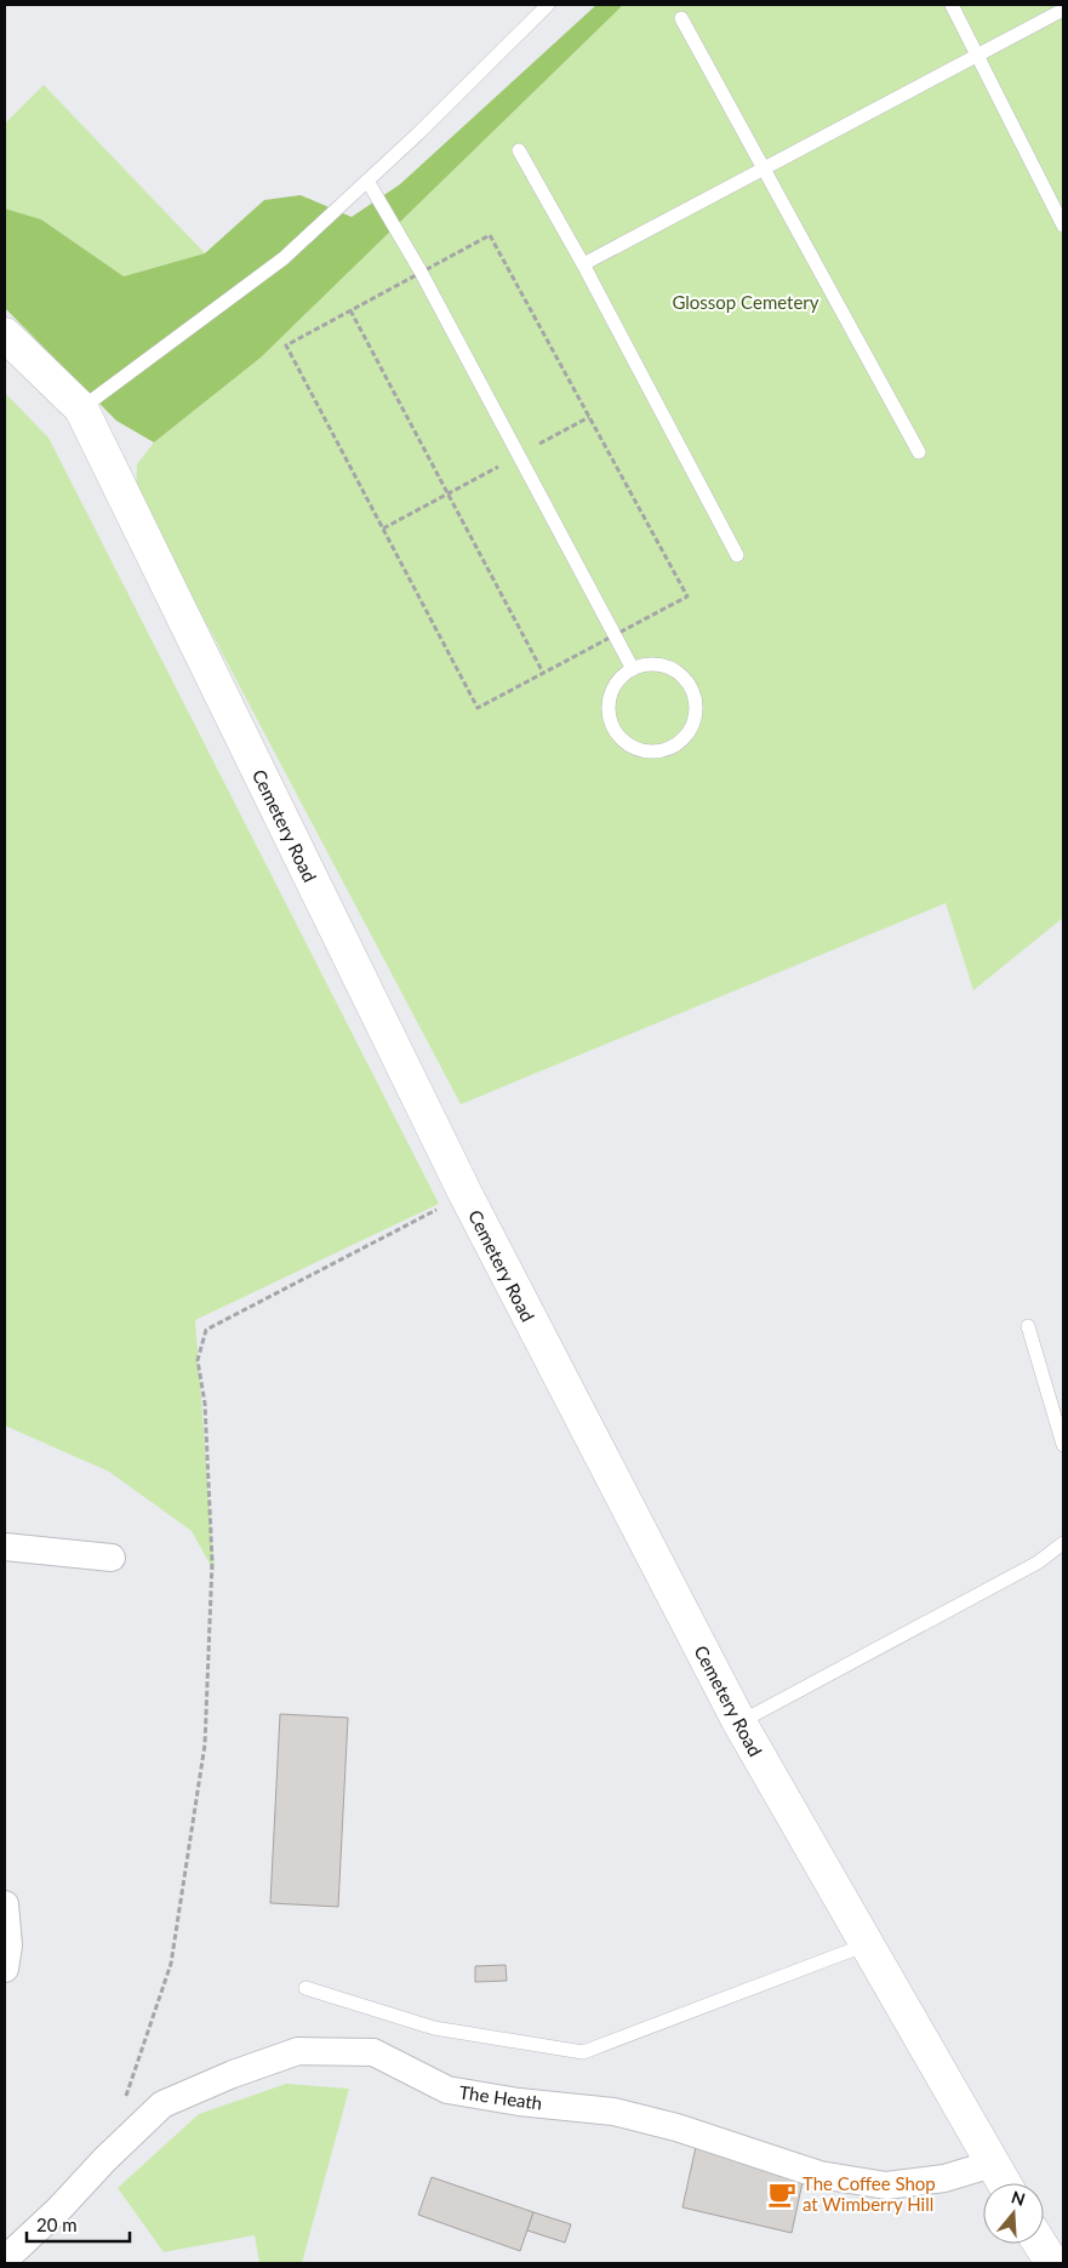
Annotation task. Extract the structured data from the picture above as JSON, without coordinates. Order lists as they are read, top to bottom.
{
  "streets": {
    "street": ["Cemetery Road", "The Heath"]
  },
  "crossings": [
    ["Cemetery Road", "The Heath"]
  ],
  "parks": ["Glossop Cemetery"],
  "places": {
    "cafe": ["The Coffee Shop at Wimberry Hill"]
  },
  "scale_bar": "20 m",
  "north": "top"
}
